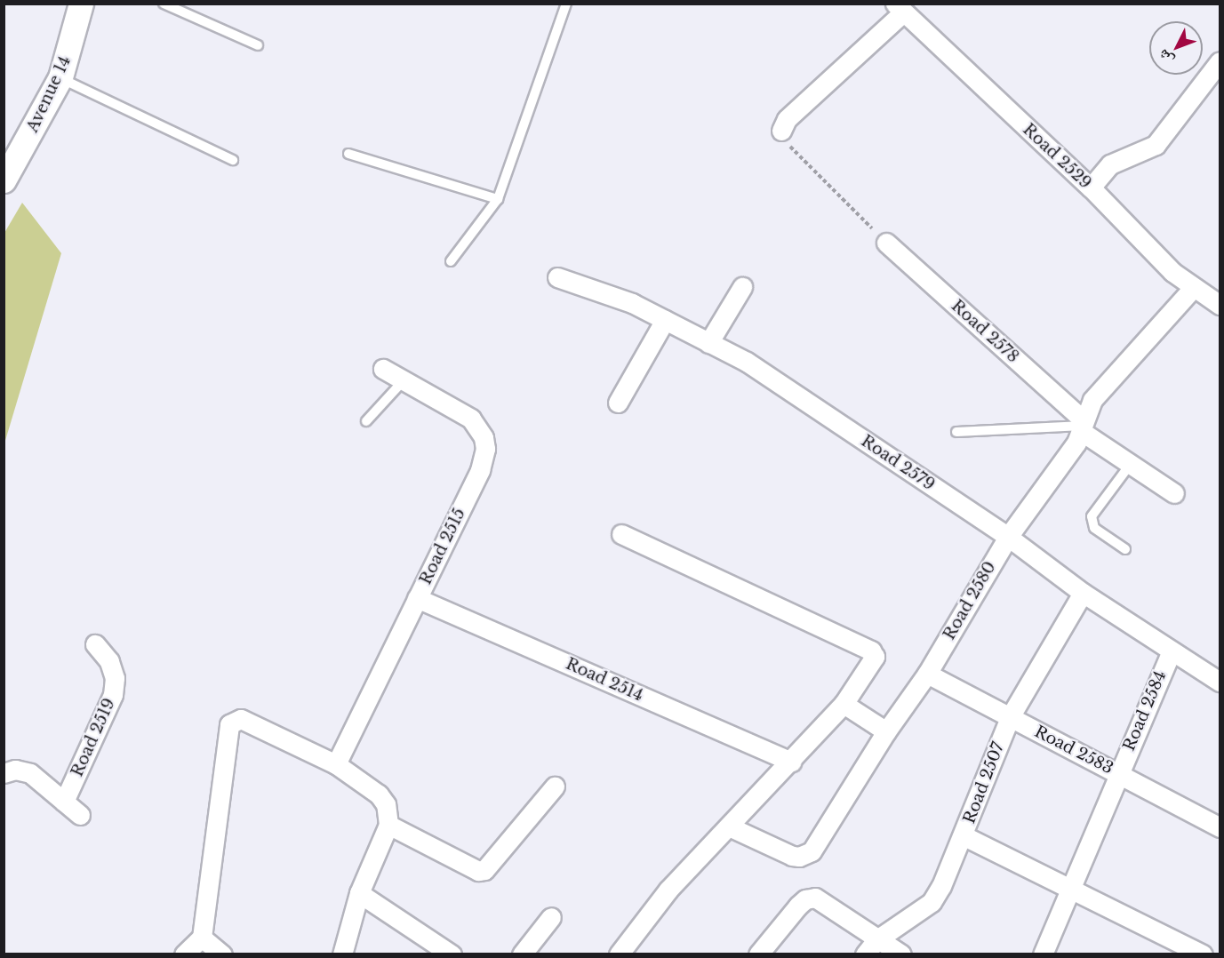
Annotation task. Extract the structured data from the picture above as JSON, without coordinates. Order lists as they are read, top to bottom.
{
  "streets": {
    "street": [
      "Avenue 14",
      "Road 2529",
      "Road 2578",
      "Road 2579",
      "Road 2515",
      "Road 2580",
      "Road 2514",
      "Road 2584",
      "Road 2519",
      "Road 2583",
      "Road 2507"
    ]
  },
  "crossings": [
    ["Road 2529", "Road 2580"],
    ["Road 2578", "Road 2580"],
    ["Road 2579", "Road 2580"],
    ["Road 2579", "Road 2584"],
    ["Road 2579", "Road 2507"],
    ["Road 2515", "Road 2514"],
    ["Road 2580", "Road 2583"],
    ["Road 2584", "Road 2583"],
    ["Road 2583", "Road 2507"]
  ],
  "north": "bottom left"
}
